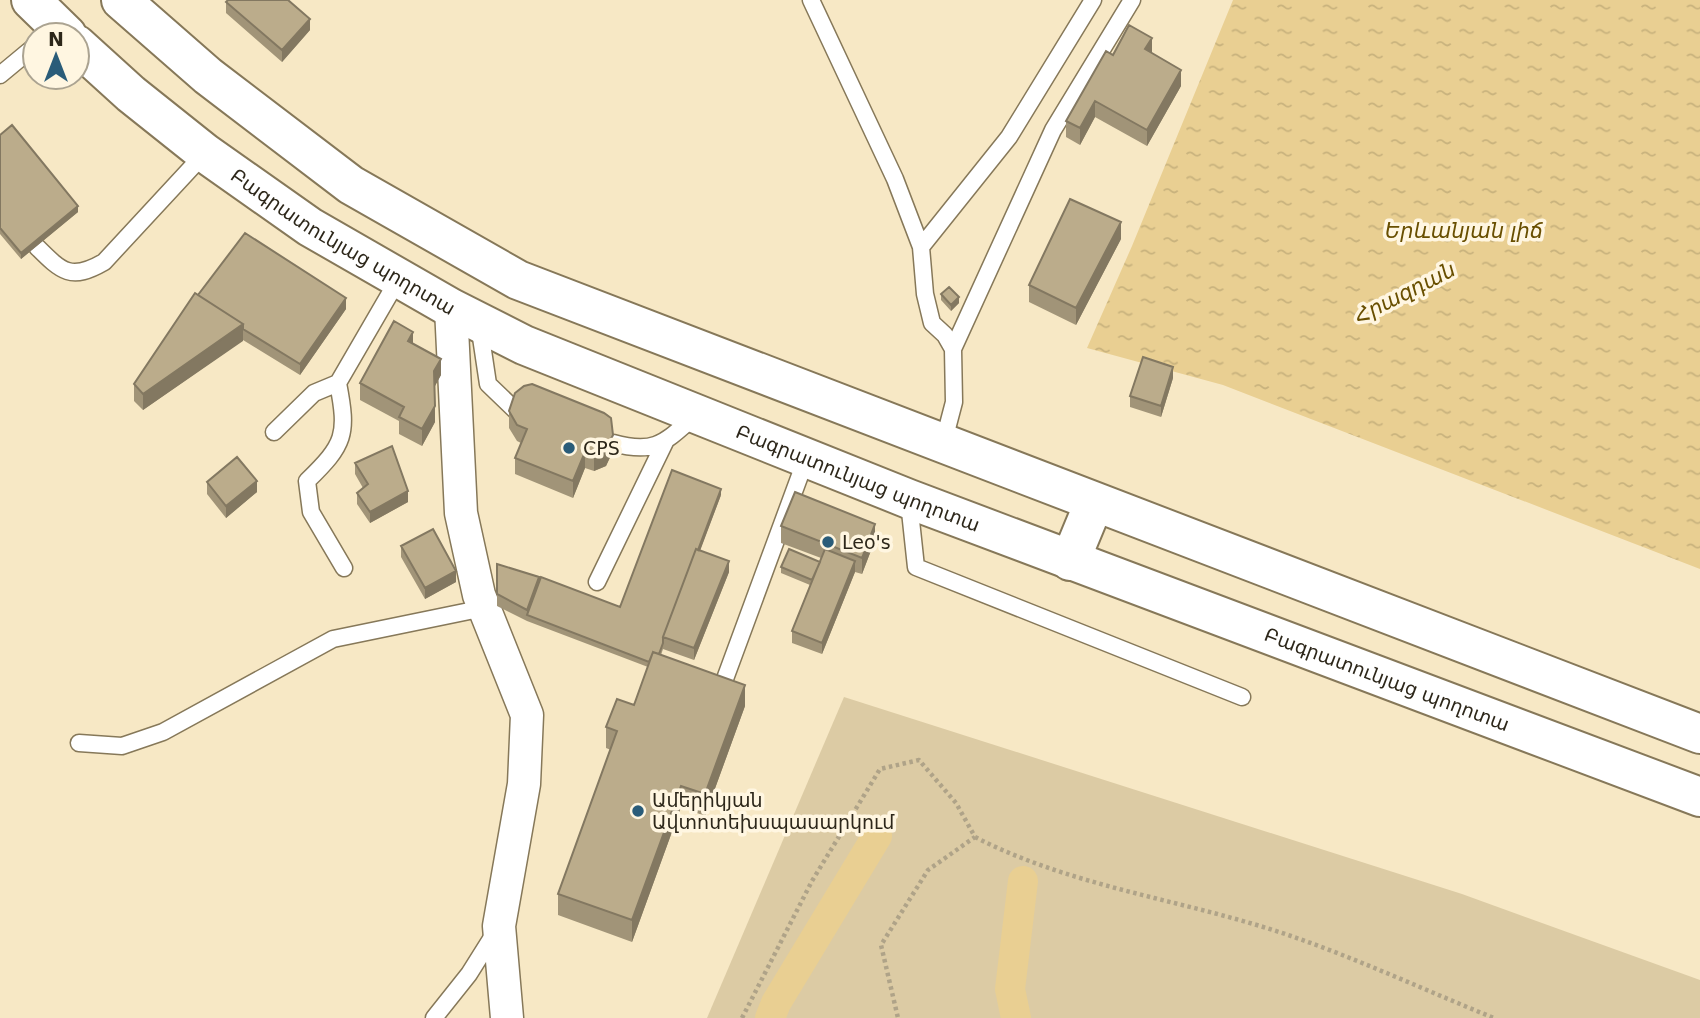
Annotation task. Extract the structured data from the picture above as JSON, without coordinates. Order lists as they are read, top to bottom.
{
  "streets": {
    "main road": ["Բագրատունյաց պողոտա"]
  },
  "water": ["Երևանյան լիճ", "Հրազդան"],
  "places": ["CPS", "Leo's", "Ամերիկյան Ավտոտեխսպասարկում"],
  "north": "top"
}
